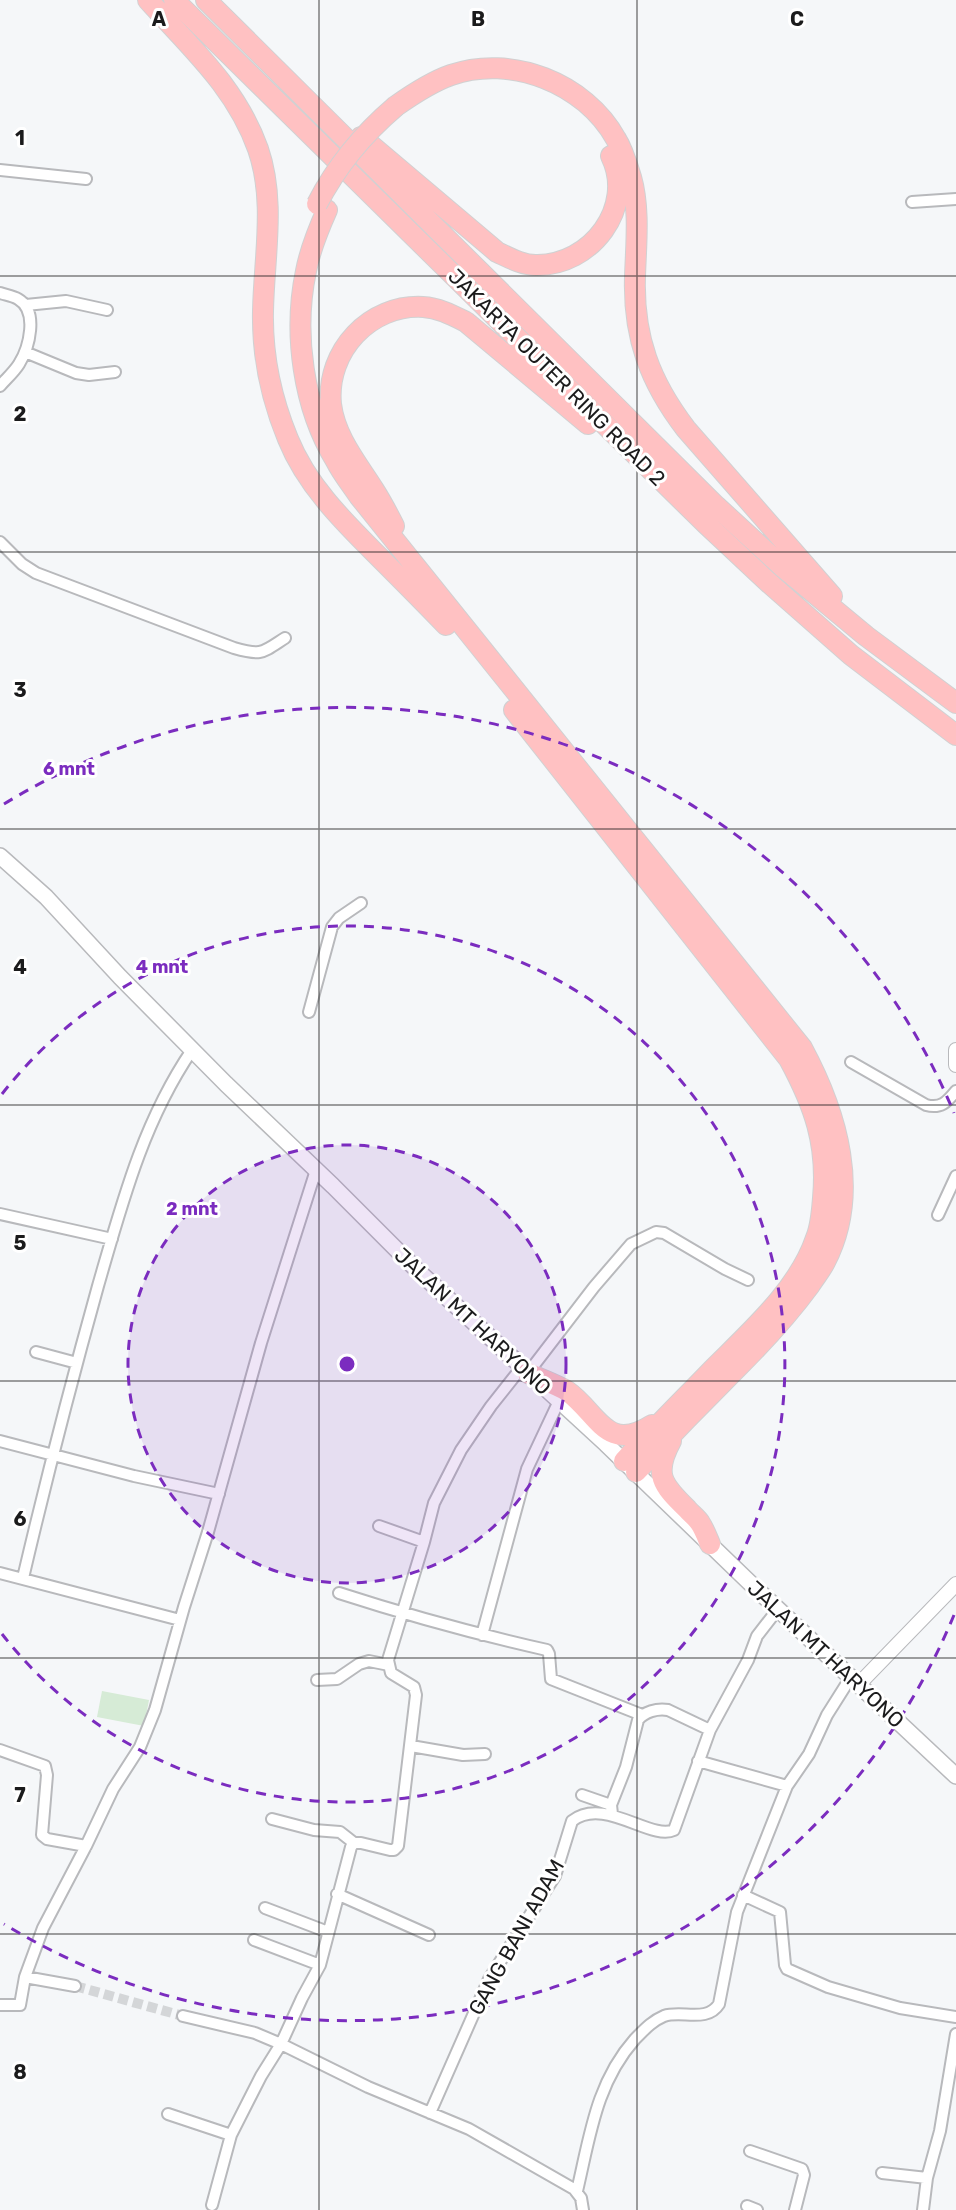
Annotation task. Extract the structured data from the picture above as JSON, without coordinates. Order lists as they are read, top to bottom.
{
  "streets": {
    "highway": ["JAKARTA OUTER RING ROAD 2"],
    "main road": ["JALAN MT HARYONO"],
    "street": ["GANG BANI ADAM"]
  },
  "crossings": [
    ["JALAN MT HARYONO", "GANG BANI ADAM"]
  ],
  "grid": {
    "columns": ["A", "B", "C"],
    "rows": [
      "1",
      "2",
      "3",
      "4",
      "5",
      "6",
      "7",
      "8"
    ]
  },
  "rings": ["6 mnt", "4 mnt", "2 mnt"]
}
